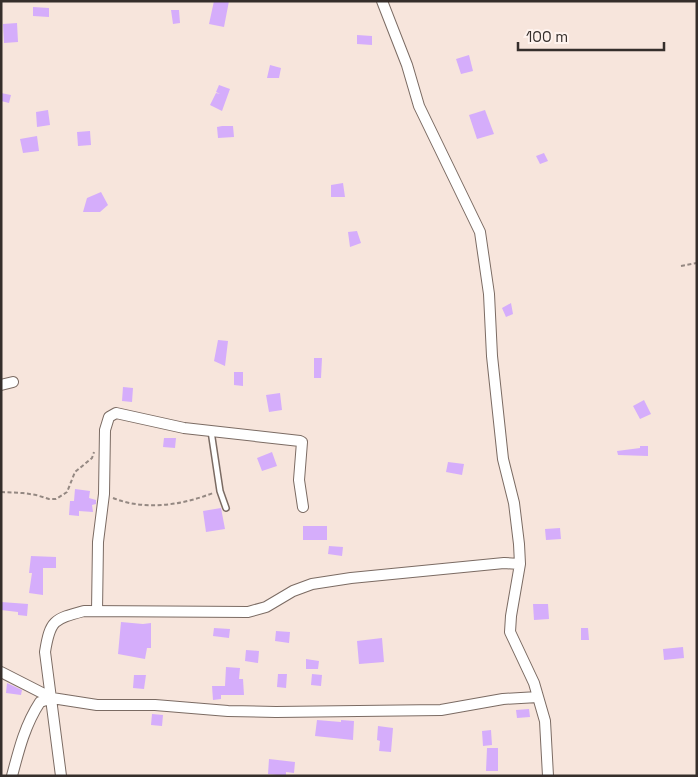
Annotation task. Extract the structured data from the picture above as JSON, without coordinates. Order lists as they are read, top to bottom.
{
  "scale_bar": "100 m"
}
